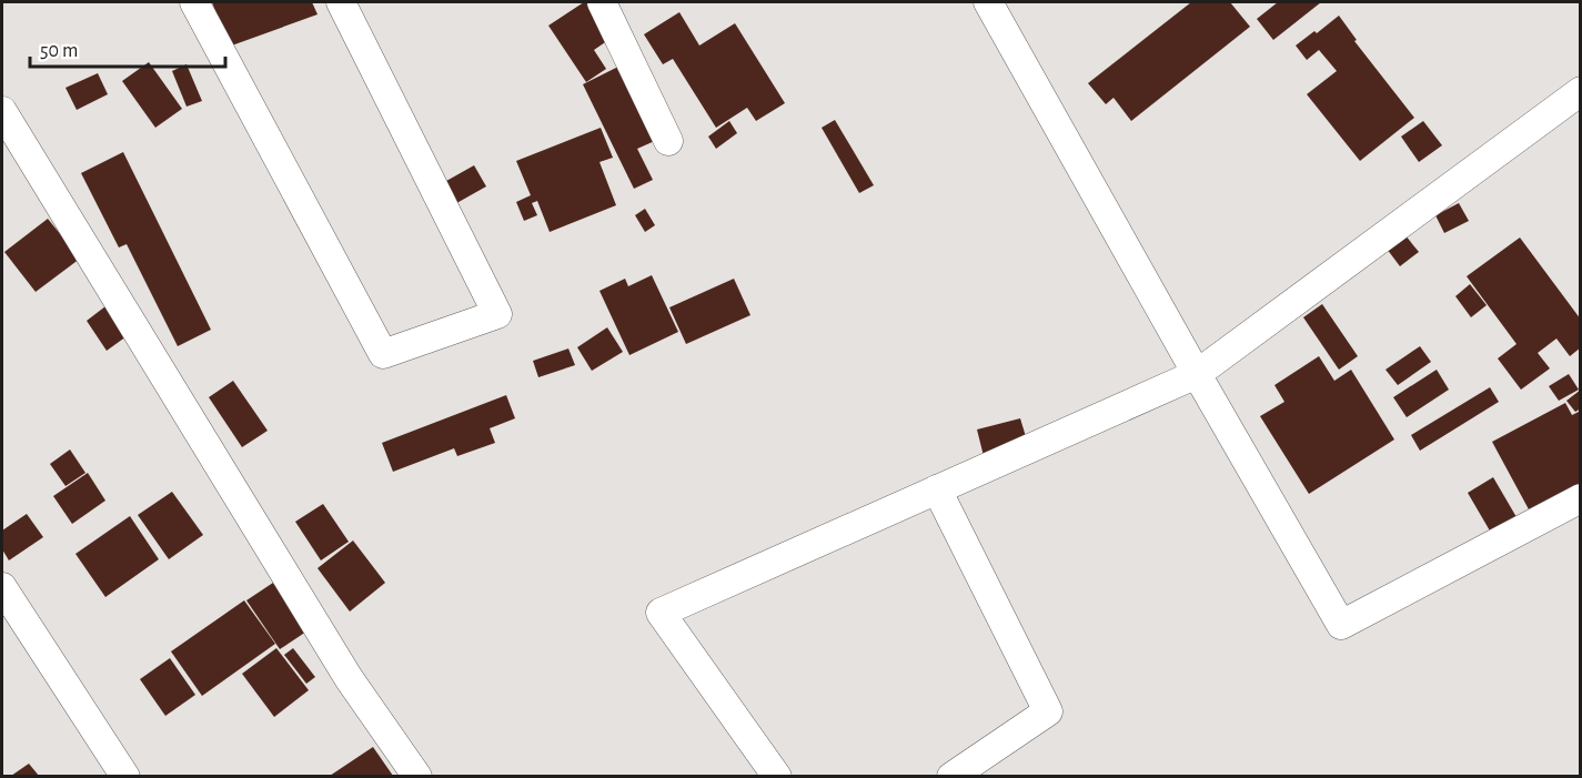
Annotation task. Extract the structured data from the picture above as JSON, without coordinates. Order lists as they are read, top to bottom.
{
  "scale_bar": "50 m"
}
